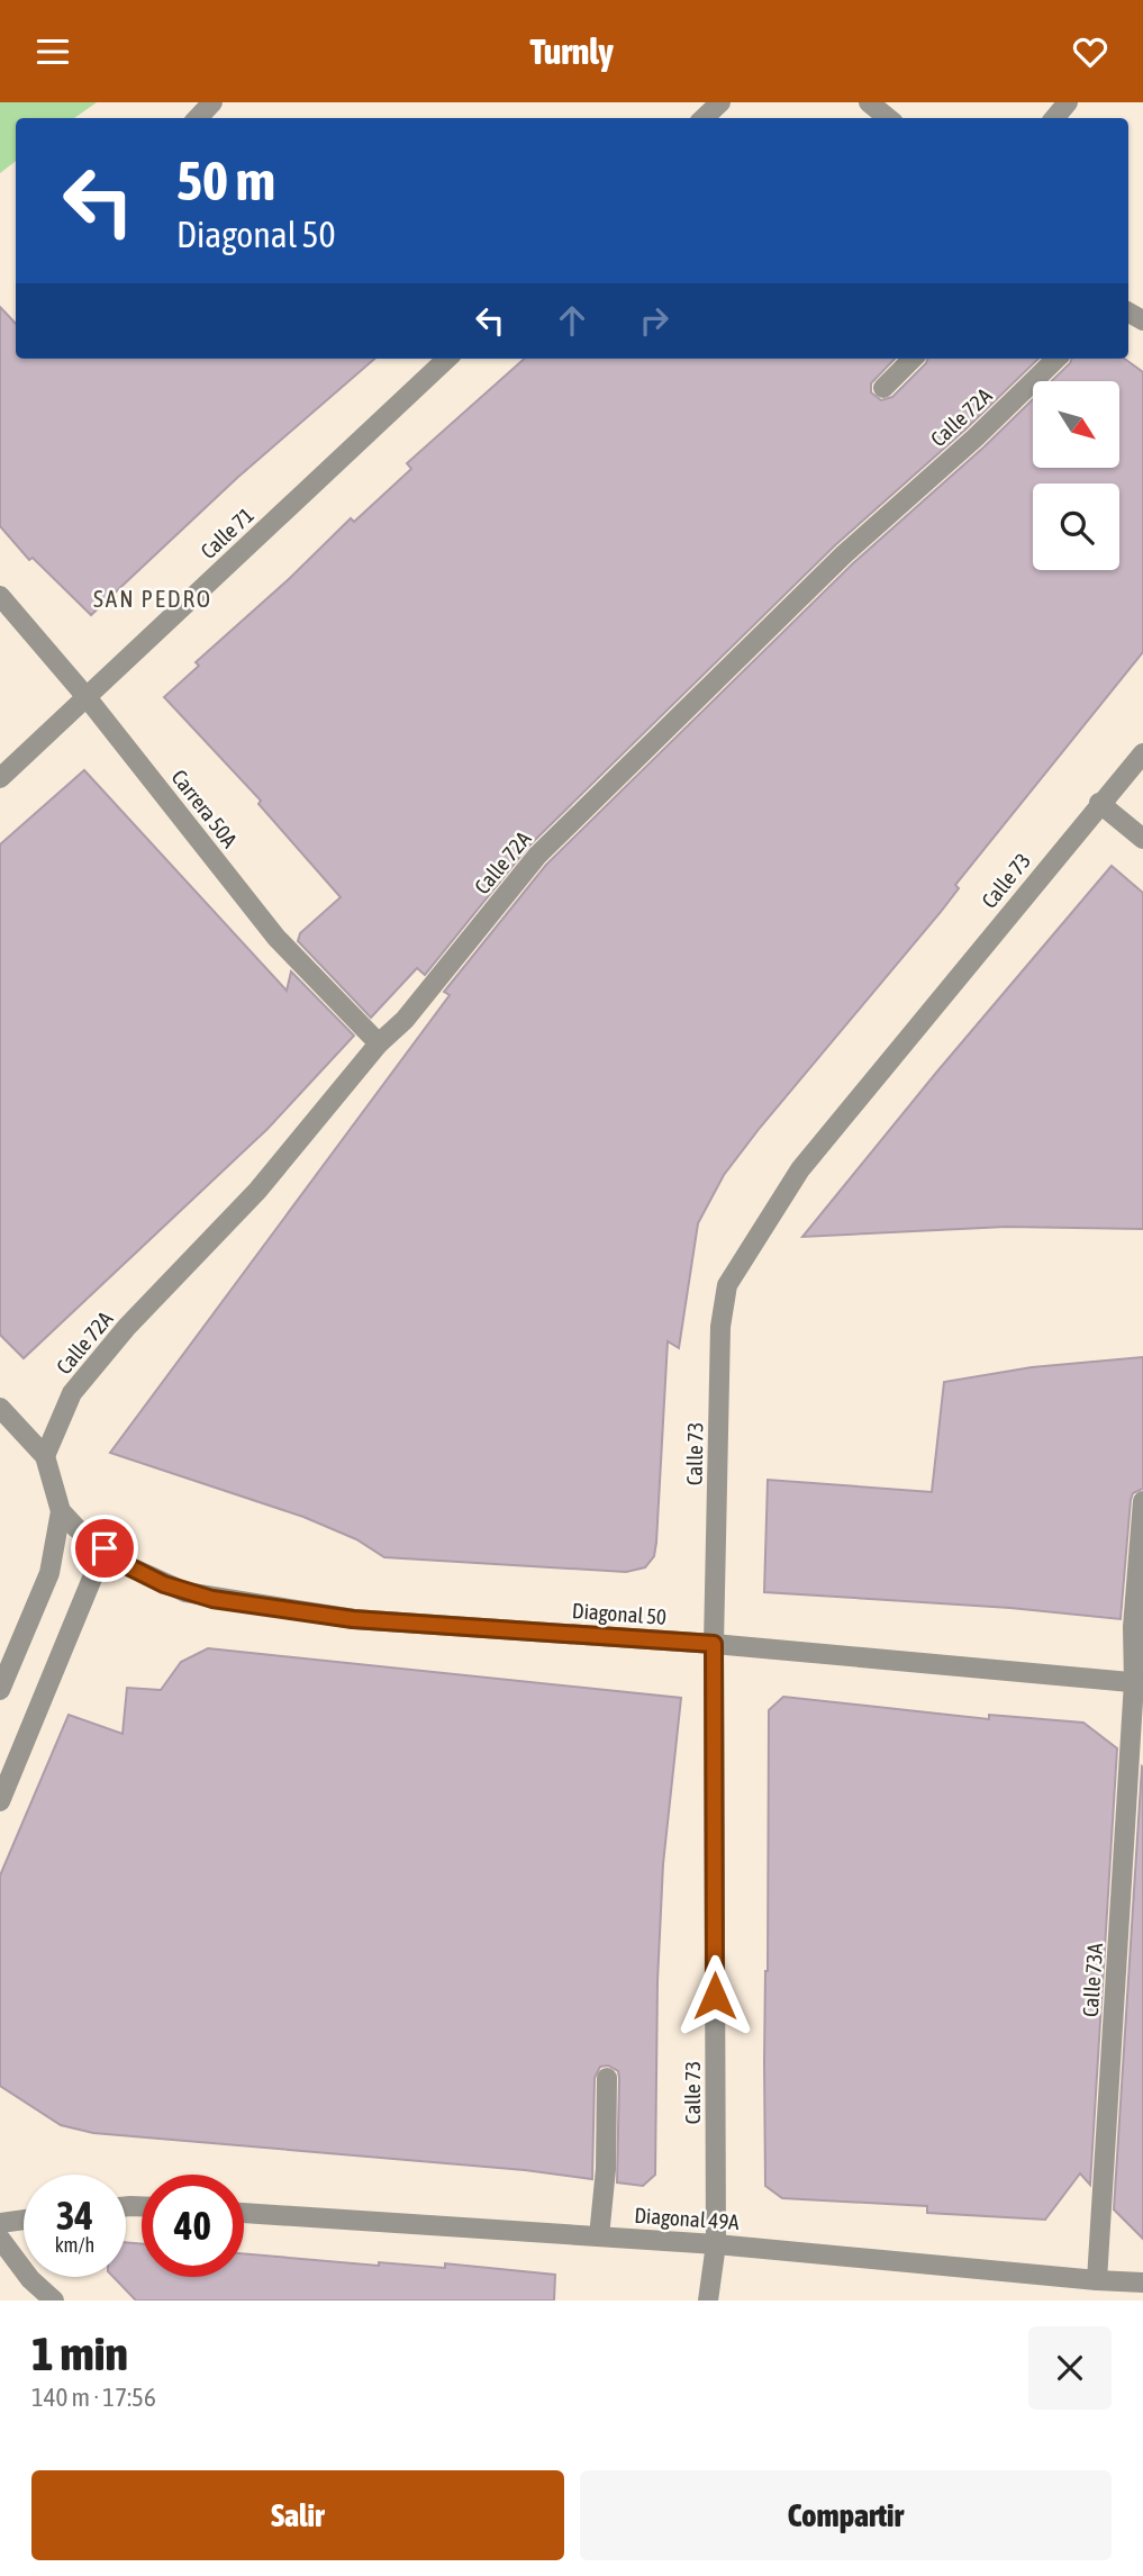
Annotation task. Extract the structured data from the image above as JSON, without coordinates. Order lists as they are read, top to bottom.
{
  "streets": {
    "street": [
      "Calle 72A",
      "Calle 71",
      "Carrera 50A",
      "Calle 73",
      "Diagonal 50",
      "Calle 73A",
      "Diagonal 49A"
    ]
  },
  "crossings": [
    ["Calle 72A", "Carrera 50A"],
    ["Calle 71", "Carrera 50A"],
    ["Calle 73", "Diagonal 50"],
    ["Calle 73", "Diagonal 49A"],
    ["Diagonal 50", "Calle 73A"],
    ["Calle 73A", "Diagonal 49A"]
  ],
  "districts": ["SAN PEDRO"],
  "north": "bottom right",
  "page": {
    "header": "Turnly",
    "turn": ["50 m", "Diagonal 50"],
    "speed": "34 km/h",
    "limit": "40",
    "heading": ["1 min", "140 m · 17:56"],
    "buttons": ["Salir", "Compartir"]
  }
}
